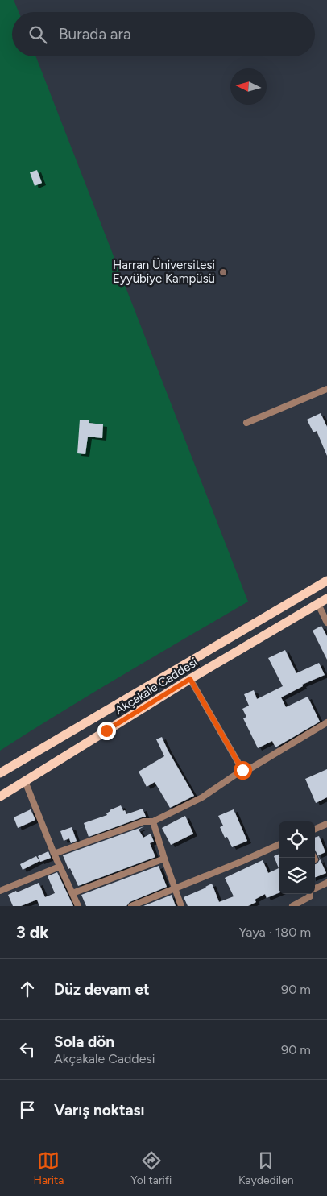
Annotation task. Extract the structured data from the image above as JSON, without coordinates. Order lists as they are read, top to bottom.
{
  "streets": {
    "main road": ["Akçakale Caddesi"]
  },
  "places": ["Harran Üniversitesi Eyyübiye Kampüsü"],
  "north": "left",
  "page": {
    "search": "Burada ara",
    "heading": ["3 dk", "Yaya · 180 m"],
    "list": [
      ["Düz devam et", "90 m"],
      ["Sola dön", "Akçakale Caddesi", "90 m"],
      "Varış noktası"
    ],
    "nav": ["Harita", "Yol tarifi", "Kaydedilen"]
  }
}
